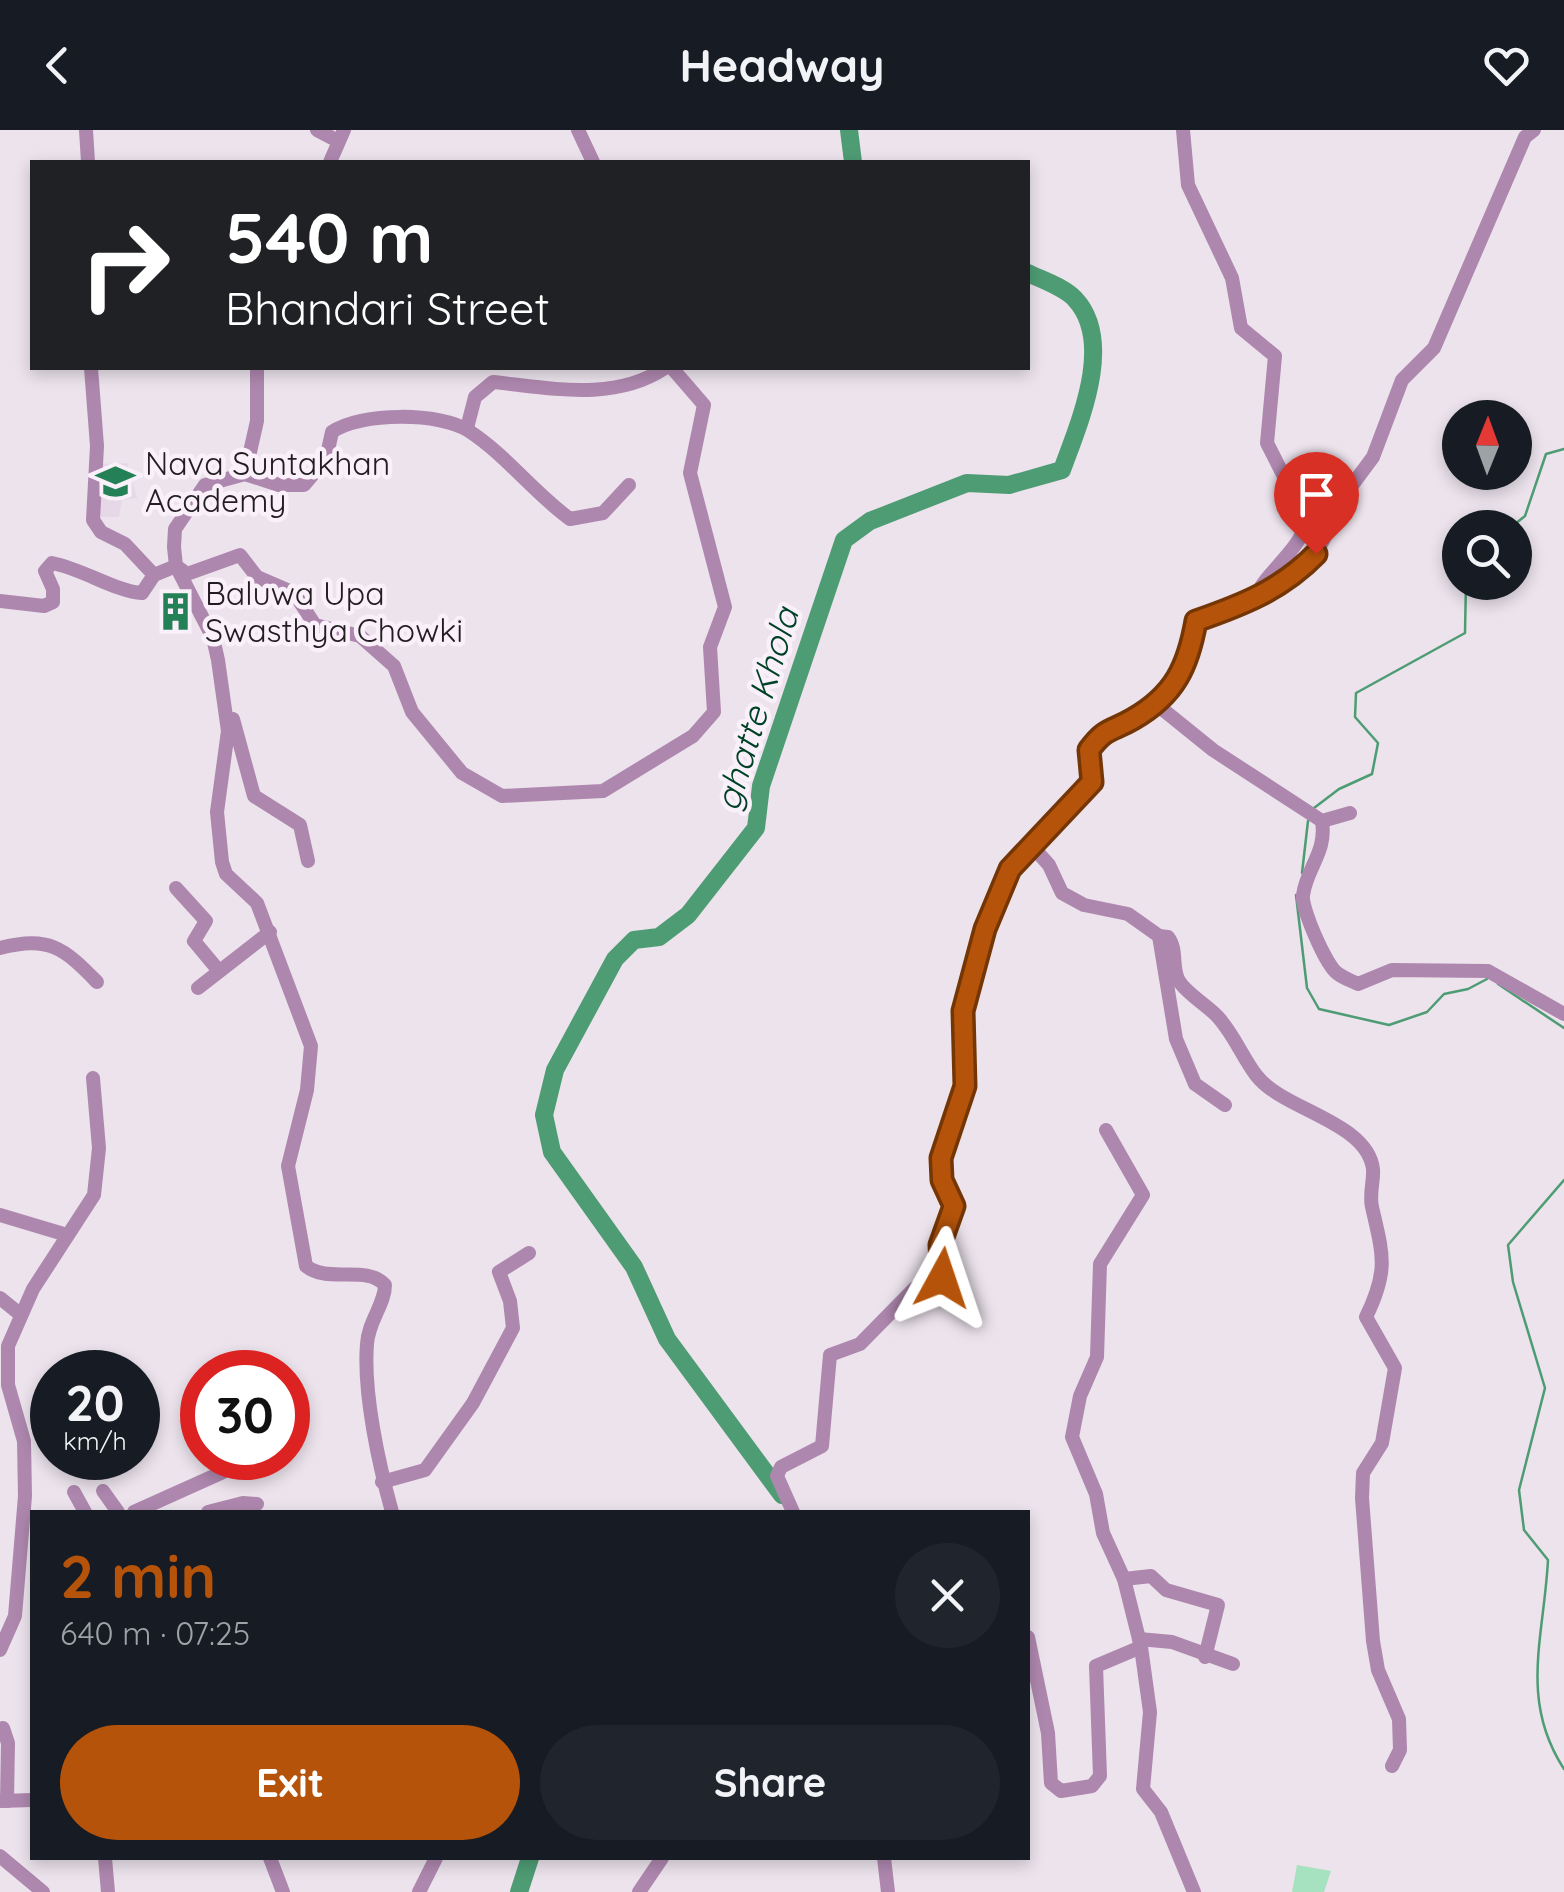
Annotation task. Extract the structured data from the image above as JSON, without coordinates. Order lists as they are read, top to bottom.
{
  "water": ["ghatte Khola"],
  "places": {
    "school or university": ["Nava Suntakhan Academy"],
    "building": ["Baluwa Upa Swasthya Chowki"]
  },
  "north": "top",
  "page": {
    "header": "Headway",
    "turn": ["540 m", "Bhandari Street"],
    "speed": "20 km/h",
    "limit": "30",
    "heading": ["2 min", "640 m · 07:25"],
    "buttons": ["Exit", "Share"]
  }
}
